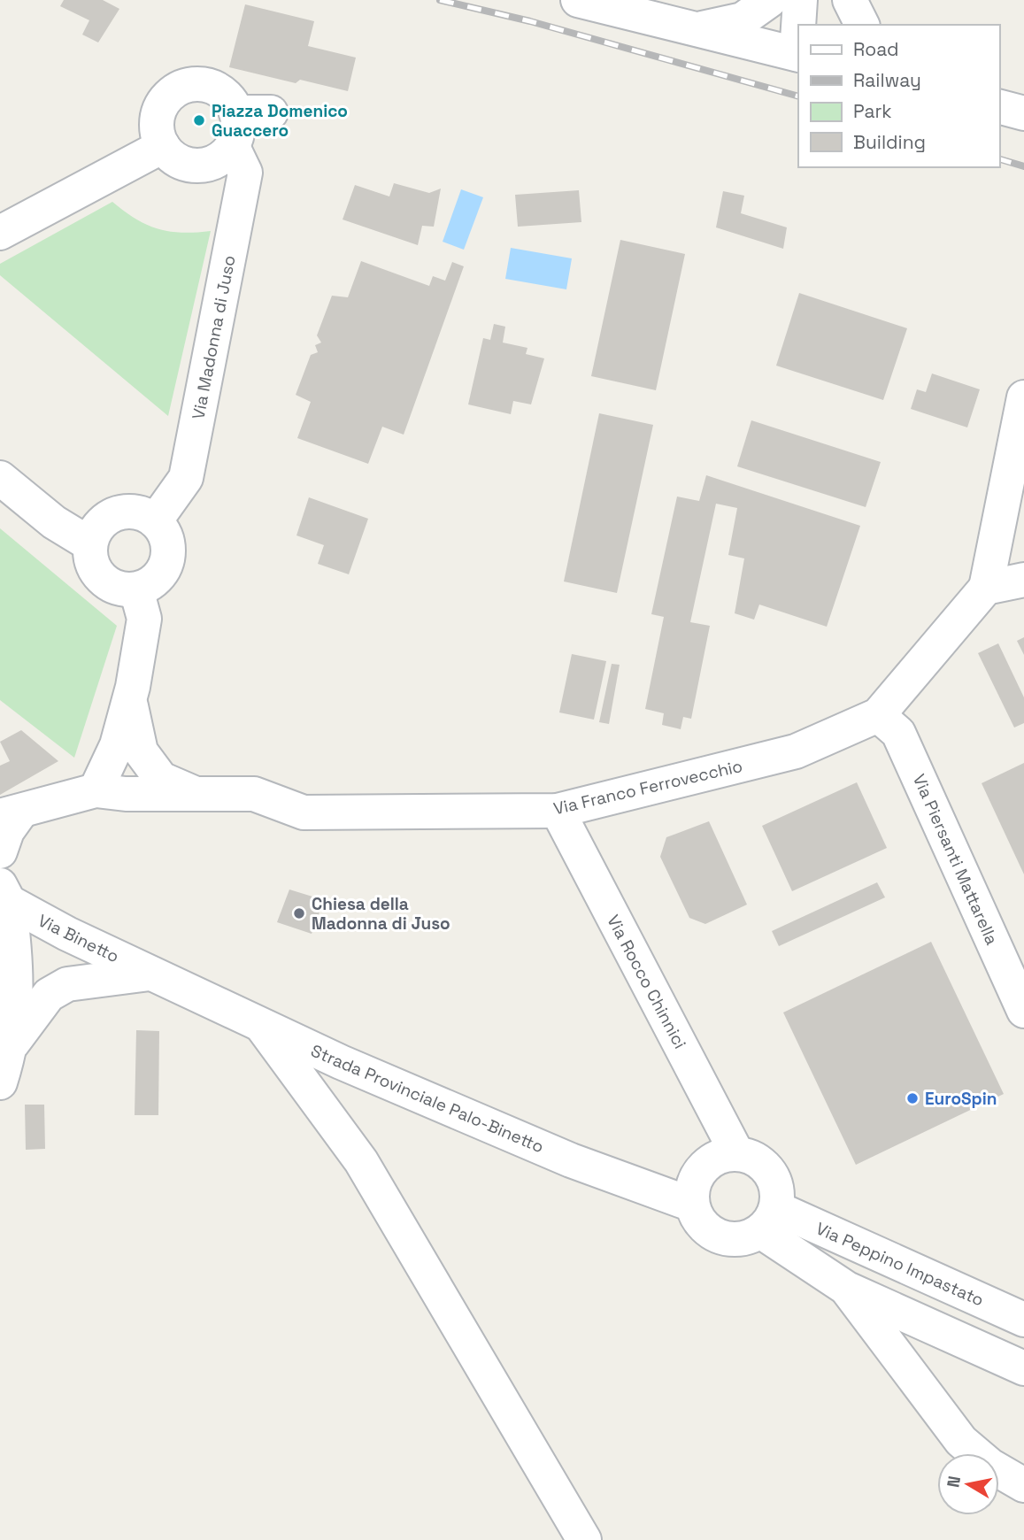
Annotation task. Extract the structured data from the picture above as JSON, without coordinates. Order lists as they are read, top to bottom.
{
  "streets": {
    "street": [
      "Via Madonna di Juso",
      "Via Franco Ferrovecchio",
      "Via Piersanti Mattarella",
      "Via Binetto",
      "Via Rocco Chinnici",
      "Strada Provinciale Palo-Binetto",
      "Via Peppino Impastato"
    ]
  },
  "crossings": [
    ["Via Franco Ferrovecchio", "Via Piersanti Mattarella"],
    ["Via Franco Ferrovecchio", "Via Rocco Chinnici"],
    ["Via Binetto", "Strada Provinciale Palo-Binetto"],
    ["Via Rocco Chinnici", "Strada Provinciale Palo-Binetto"],
    ["Via Rocco Chinnici", "Via Peppino Impastato"],
    ["Strada Provinciale Palo-Binetto", "Via Peppino Impastato"]
  ],
  "places": ["Piazza Domenico Guaccero", "Chiesa della Madonna di Juso", "EuroSpin"],
  "legend": [
    "Road",
    "Railway",
    "Park",
    "Building"
  ],
  "north": "left"
}
